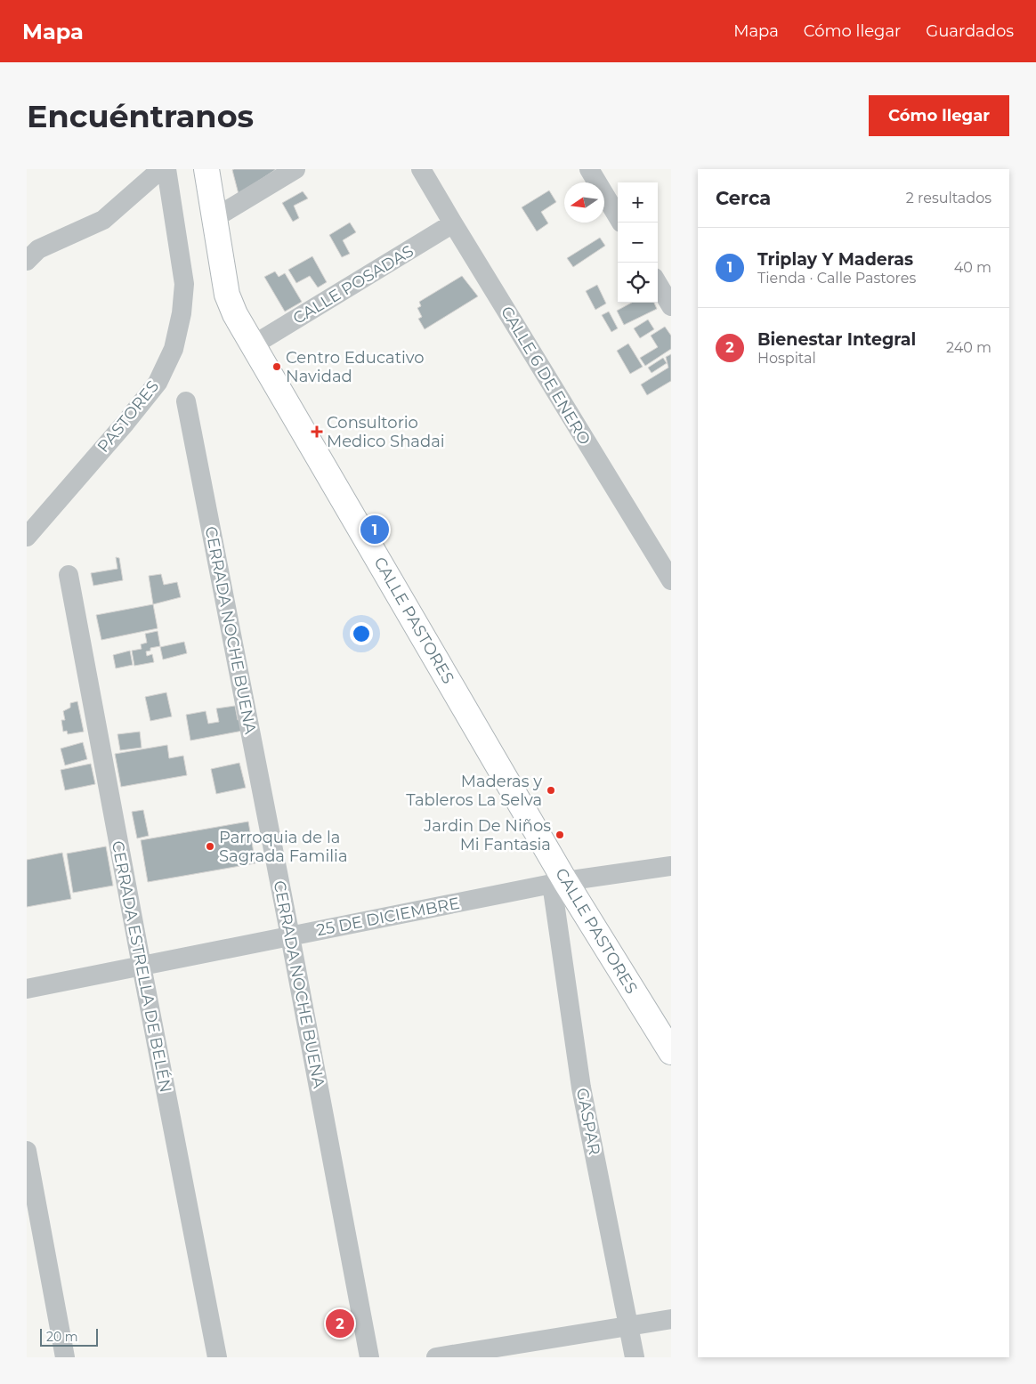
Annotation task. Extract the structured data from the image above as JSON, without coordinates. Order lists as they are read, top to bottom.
{
  "streets": {
    "street": [
      "CALLE POSADAS",
      "CALLE 6 DE ENERO",
      "PASTORES",
      "CALLE PASTORES",
      "CERRADA NOCHE BUENA",
      "25 DE DICIEMBRE",
      "CERRADA ESTRELLA DE BELÉN",
      "GASPAR"
    ]
  },
  "crossings": [
    ["CALLE POSADAS", "CALLE 6 DE ENERO"],
    ["CALLE POSADAS", "CALLE PASTORES"],
    ["CALLE PASTORES", "25 DE DICIEMBRE"],
    ["CALLE PASTORES", "GASPAR"],
    ["CERRADA NOCHE BUENA", "25 DE DICIEMBRE"],
    ["25 DE DICIEMBRE", "CERRADA ESTRELLA DE BELÉN"],
    ["25 DE DICIEMBRE", "GASPAR"]
  ],
  "places": {
    "other": [
      "Centro Educativo Navidad",
      "Maderas y Tableros La Selva",
      "Jardin De Niños Mi Fantasia",
      "Parroquia de la Sagrada Familia"
    ],
    "health": ["Consultorio Medico Shadai"]
  },
  "scale_bar": "20 m",
  "north": "left",
  "page": {
    "header": "Mapa",
    "nav": ["Mapa", "Cómo llegar", "Guardados"],
    "buttons": "Cómo llegar",
    "title": "Encuéntranos",
    "heading": ["Cerca", "2 resultados"],
    "map_buttons": ["+", "−"],
    "list": [
      {
        "mark": "1",
        "name": "Triplay Y Maderas",
        "note": "Tienda · Calle Pastores",
        "value": "40 m"
      },
      {
        "mark": "2",
        "name": "Bienestar Integral",
        "note": "Hospital",
        "value": "240 m"
      }
    ],
    "pins": ["1", "2"],
    "scale": "20 m"
  }
}
